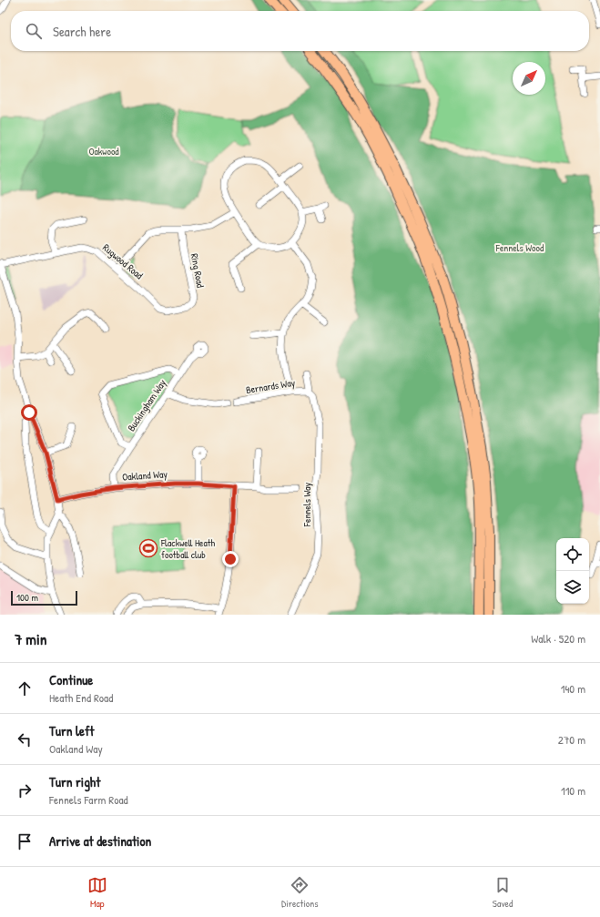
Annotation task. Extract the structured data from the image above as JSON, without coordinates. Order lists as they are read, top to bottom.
{
  "streets": {
    "street": [
      "Rugwood Road",
      "Ring Road",
      "Bernards Way",
      "Buckingham Way",
      "Oakland Way",
      "Fennels Way"
    ]
  },
  "crossings": [
    ["Rugwood Road", "Ring Road"],
    ["Bernards Way", "Fennels Way"],
    ["Buckingham Way", "Oakland Way"]
  ],
  "parks": ["Oakwood", "Fennels Wood"],
  "places": {
    "sports": ["Flackwell Heath football club"]
  },
  "scale_bar": "100 m",
  "north": "top right",
  "page": {
    "search": "Search here",
    "scale": "100 m",
    "heading": ["7 min", "Walk · 520 m"],
    "list": [
      ["Continue", "Heath End Road", "140 m"],
      ["Turn left", "Oakland Way", "270 m"],
      ["Turn right", "Fennels Farm Road", "110 m"],
      "Arrive at destination"
    ],
    "nav": ["Map", "Directions", "Saved"]
  }
}
